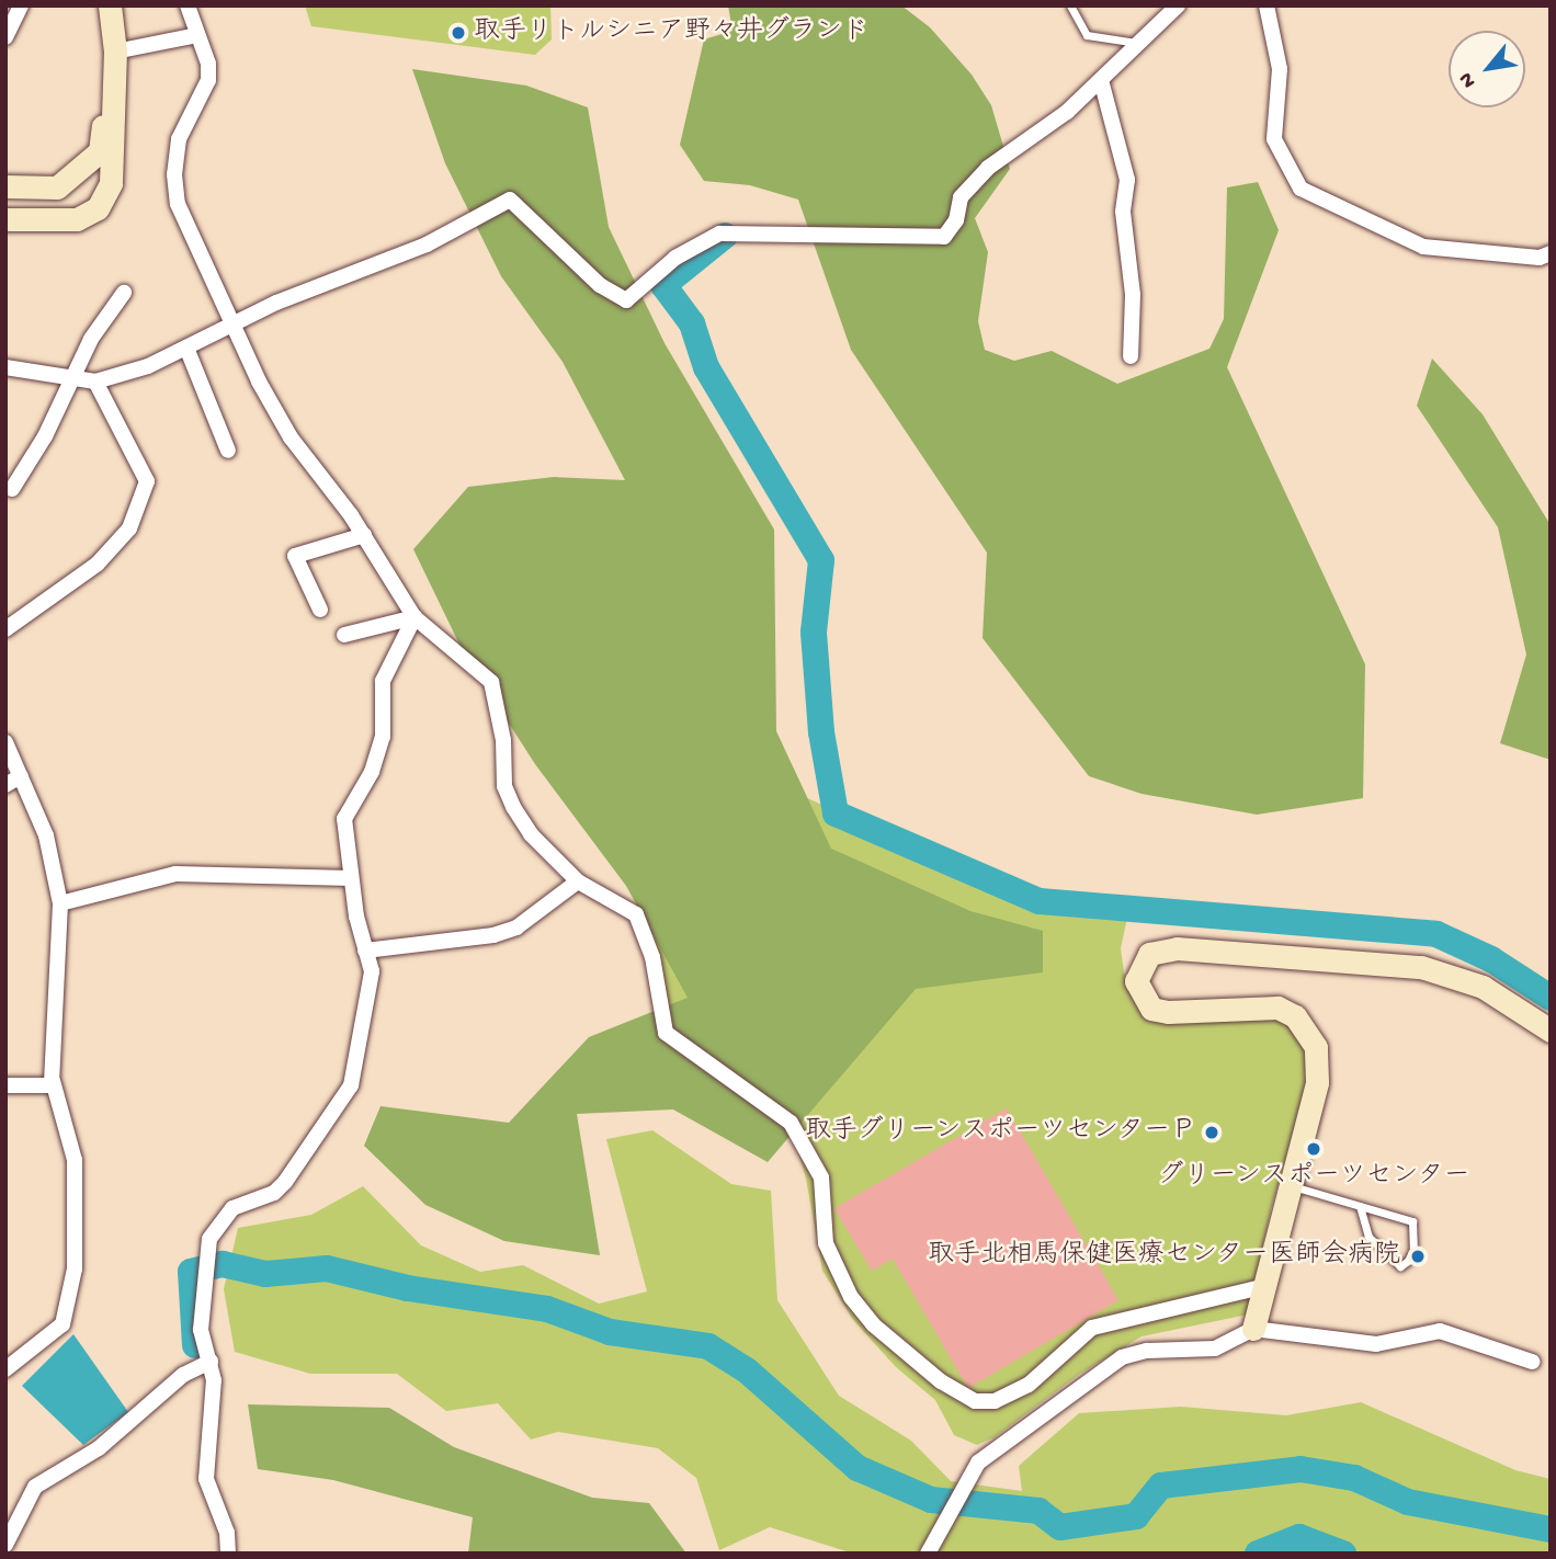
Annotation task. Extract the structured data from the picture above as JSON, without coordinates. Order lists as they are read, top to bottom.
{
  "places": [
    "取手リトルシニア野々井グランド",
    "取手グリーンスポーツセンターＰ",
    "グリーンスポーツセンター",
    "取手北相馬保健医療センター医師会病院"
  ],
  "north": "bottom left"
}
